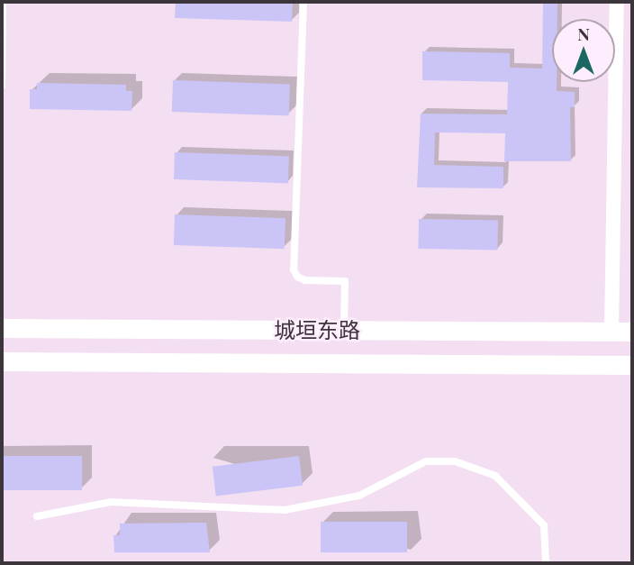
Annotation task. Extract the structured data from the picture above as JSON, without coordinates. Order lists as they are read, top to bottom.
{
  "streets": {
    "main road": ["城垣东路"]
  },
  "north": "top"
}
